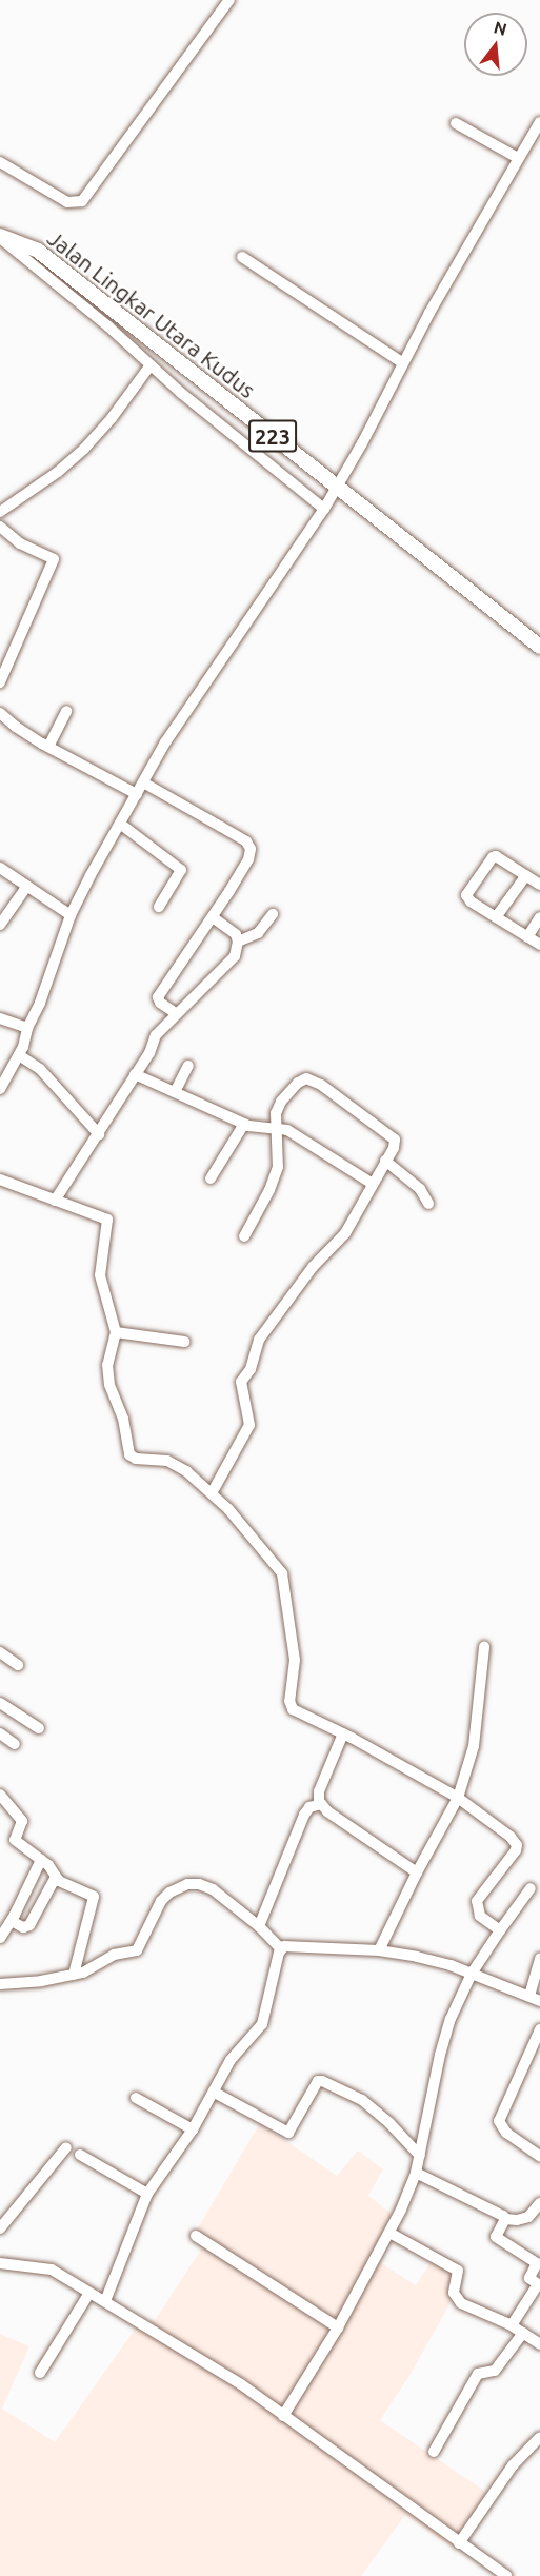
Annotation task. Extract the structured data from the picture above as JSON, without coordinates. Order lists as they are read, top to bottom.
{
  "streets": {
    "main road": ["Jalan Lingkar Utara Kudus", "223"]
  },
  "north": "top"
}
